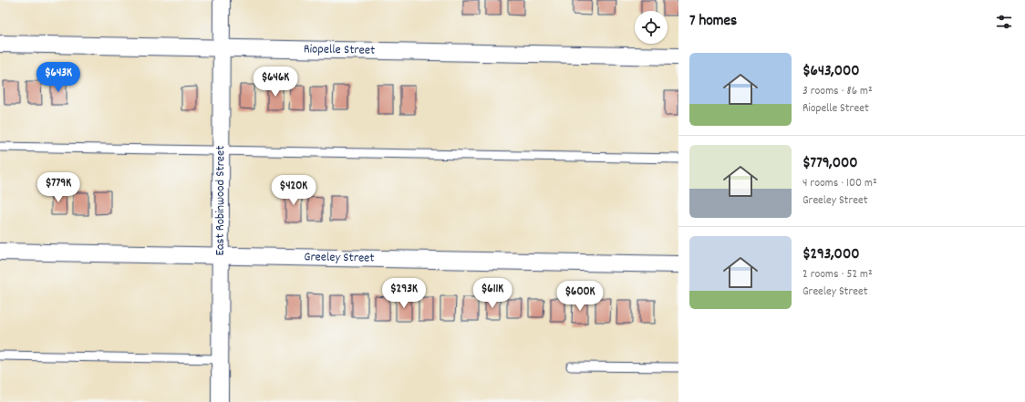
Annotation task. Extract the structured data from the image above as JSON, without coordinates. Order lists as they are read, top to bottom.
{
  "streets": {
    "street": ["Riopelle Street", "East Robinwood Street", "Greeley Street"]
  },
  "crossings": [
    ["Riopelle Street", "East Robinwood Street"],
    ["East Robinwood Street", "Greeley Street"]
  ],
  "page": {
    "heading": "7 homes",
    "list": [
      {
        "name": "$643,000",
        "note": "3 rooms · 86 m² · Riopelle Street"
      },
      {
        "name": "$779,000",
        "note": "4 rooms · 100 m² · Greeley Street"
      },
      {
        "name": "$293,000",
        "note": "2 rooms · 52 m² · Greeley Street"
      }
    ],
    "price": [
      "$643K",
      "$646K",
      "$779K",
      "$420K",
      "$293K",
      "$611K",
      "$600K"
    ]
  }
}
